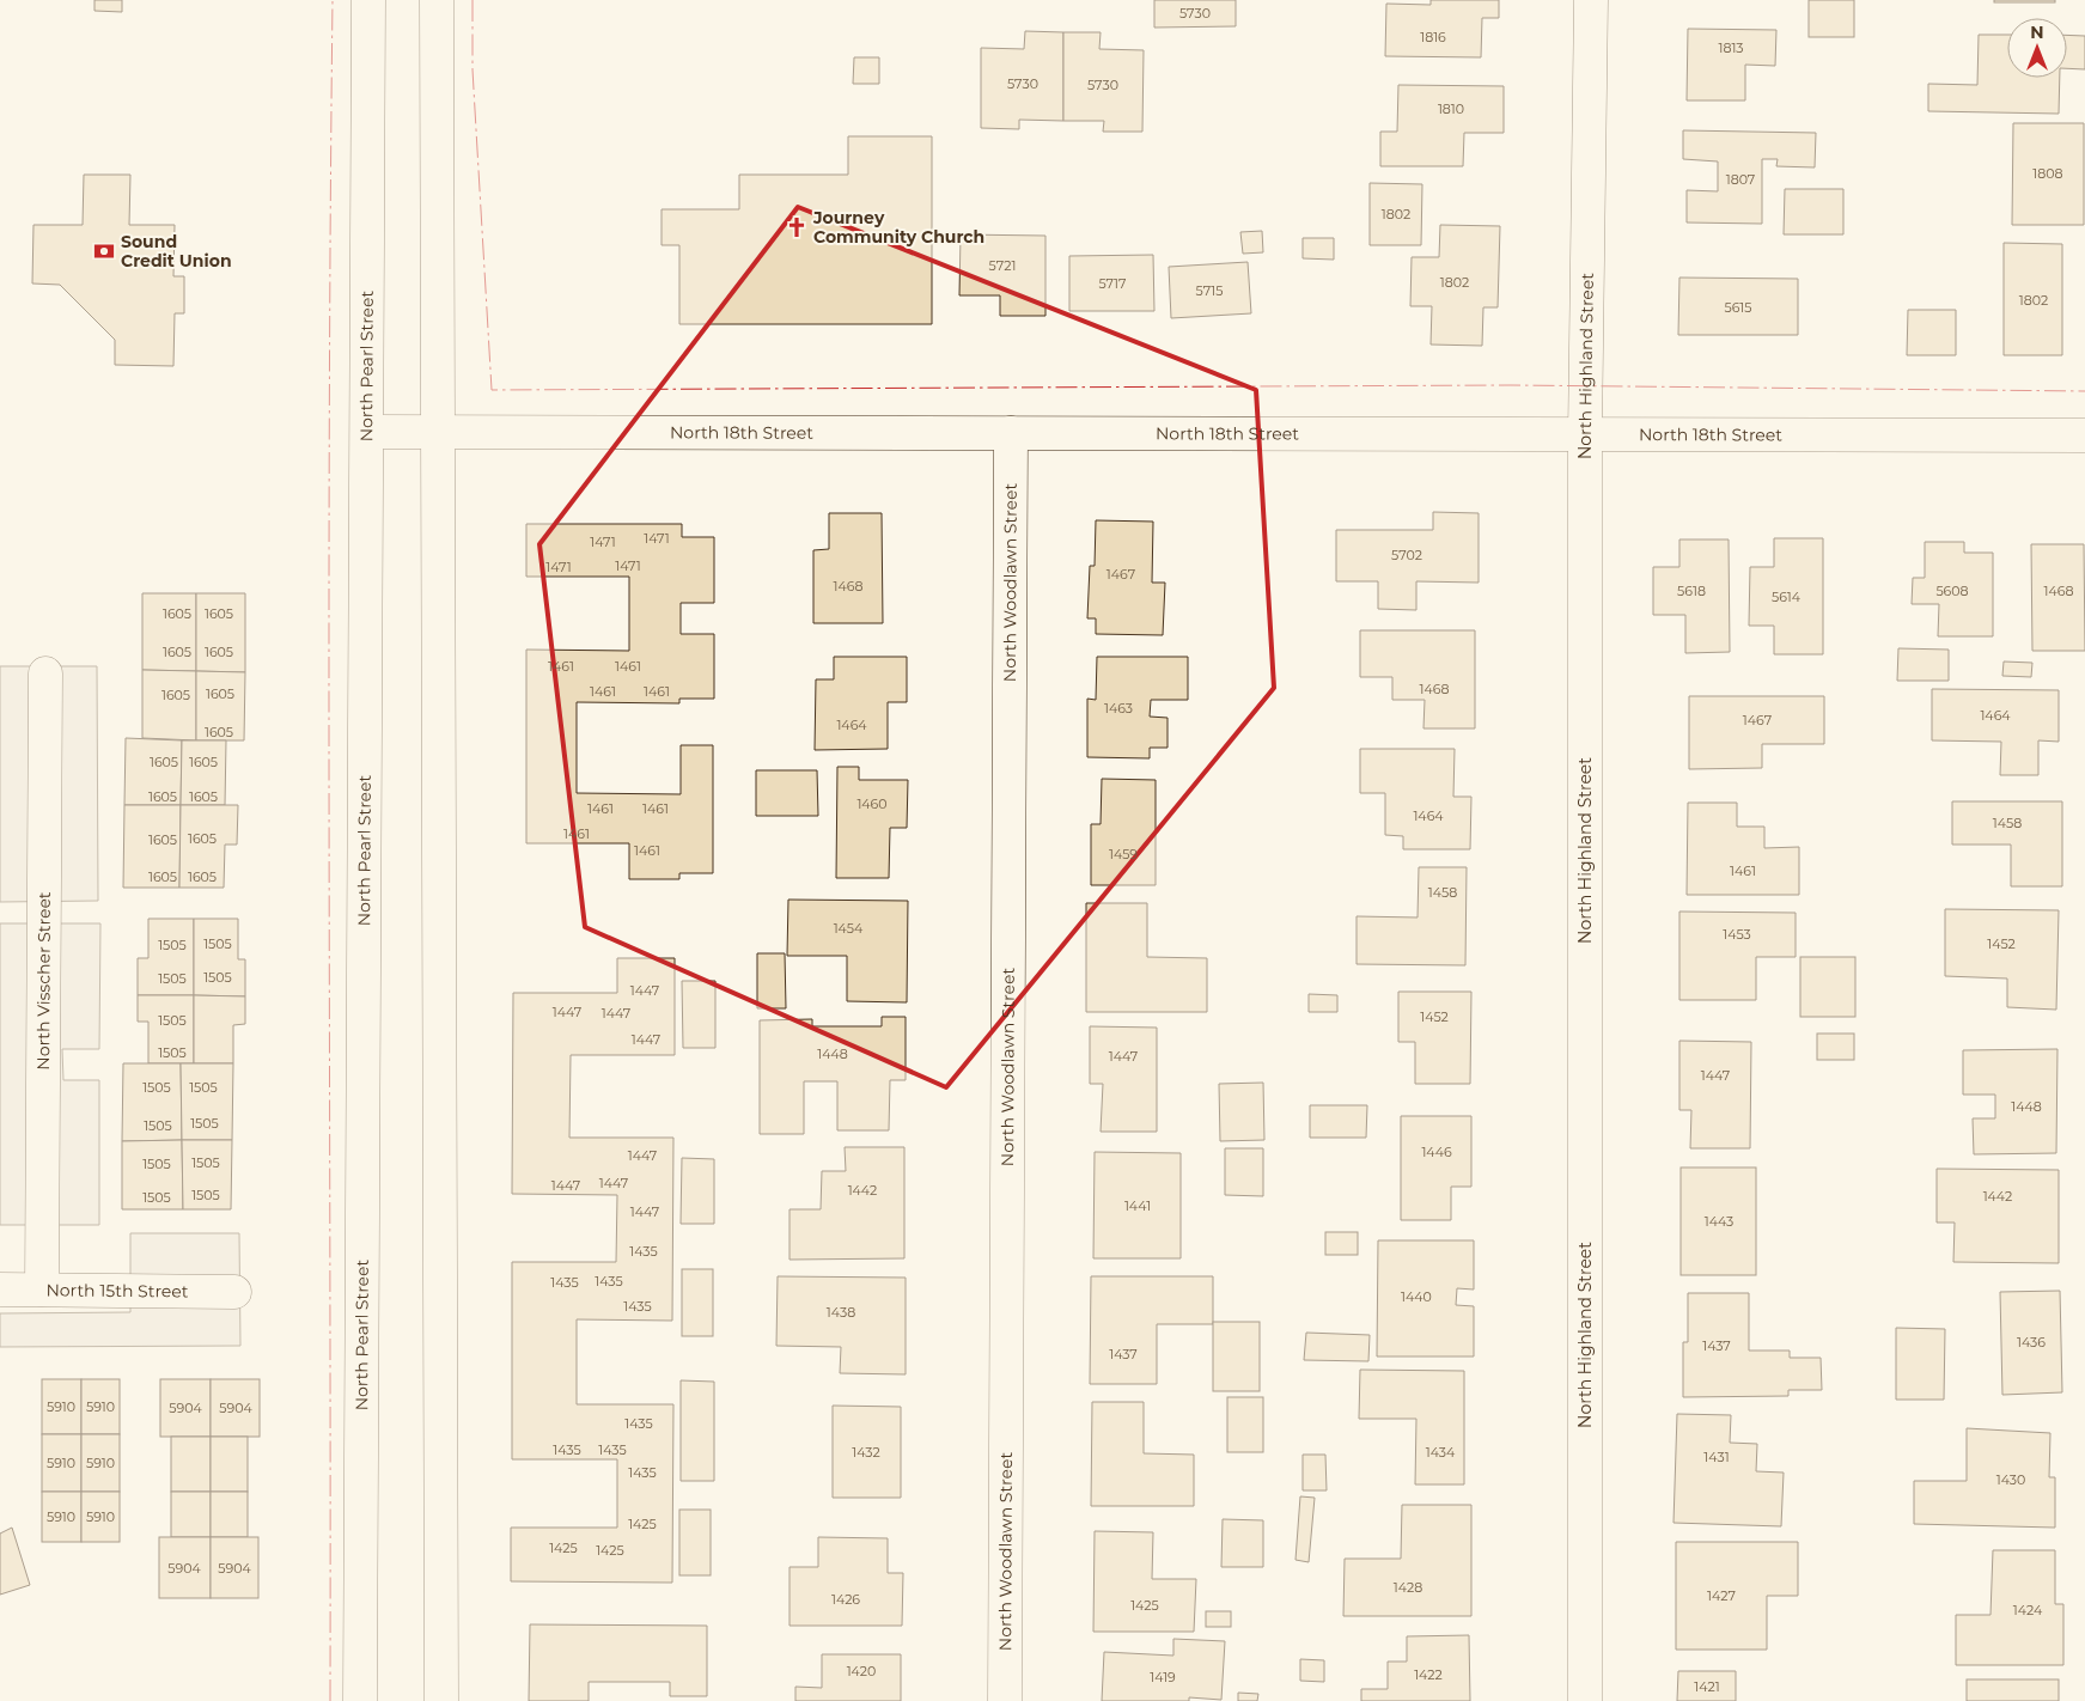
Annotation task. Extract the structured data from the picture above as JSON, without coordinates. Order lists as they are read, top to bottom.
{
  "streets": {
    "street": [
      "North Pearl Street",
      "North Highland Street",
      "North 18th Street",
      "North Woodlawn Street",
      "North Visscher Street",
      "North 15th Street"
    ]
  },
  "crossings": [
    ["North Pearl Street", "North 18th Street"],
    ["North Highland Street", "North 18th Street"],
    ["North 18th Street", "North Woodlawn Street"],
    ["North Visscher Street", "North 15th Street"]
  ],
  "places": {
    "church": ["Journey Community Church"],
    "bank": ["Sound Credit Union"]
  },
  "house_numbers": [
    "5730",
    "1816",
    "1813",
    "5730",
    "5730",
    "1810",
    "1808",
    "1807",
    "1802",
    "5721",
    "1802",
    "5717",
    "5715",
    "1802",
    "5615",
    "1471",
    "1471",
    "5702",
    "1471",
    "1471",
    "1467",
    "1468",
    "5618",
    "5608",
    "1468",
    "5614",
    "1605",
    "1605",
    "1605",
    "1605",
    "1461",
    "1461",
    "1468",
    "1461",
    "1461",
    "1605",
    "1605",
    "1463",
    "1464",
    "1467",
    "1464",
    "1605",
    "1605",
    "1605",
    "1605",
    "1605",
    "1460",
    "1461",
    "1461",
    "1464",
    "1458",
    "1461",
    "1605",
    "1605",
    "1461",
    "1459",
    "1461",
    "1605",
    "1605",
    "1458",
    "1454",
    "1453",
    "1505",
    "1452",
    "1505",
    "1505",
    "1505",
    "1447",
    "1447",
    "1447",
    "1452",
    "1505",
    "1447",
    "1505",
    "1448",
    "1447",
    "1447",
    "1505",
    "1505",
    "1448",
    "1505",
    "1505",
    "1446",
    "1447",
    "1505",
    "1505",
    "1447",
    "1447",
    "1442",
    "1505",
    "1442",
    "1505",
    "1441",
    "1447",
    "1443",
    "1435",
    "1435",
    "1435",
    "1440",
    "1435",
    "1438",
    "1436",
    "1437",
    "1437",
    "5910",
    "5910",
    "5904",
    "5904",
    "1435",
    "1435",
    "1435",
    "1432",
    "1434",
    "1431",
    "5910",
    "5910",
    "1435",
    "1430",
    "5910",
    "5910",
    "1425",
    "1425",
    "1425",
    "5904",
    "5904",
    "1428",
    "1427",
    "1426",
    "1425",
    "1424",
    "1420",
    "1422",
    "1419",
    "1421"
  ],
  "north": "top"
}
